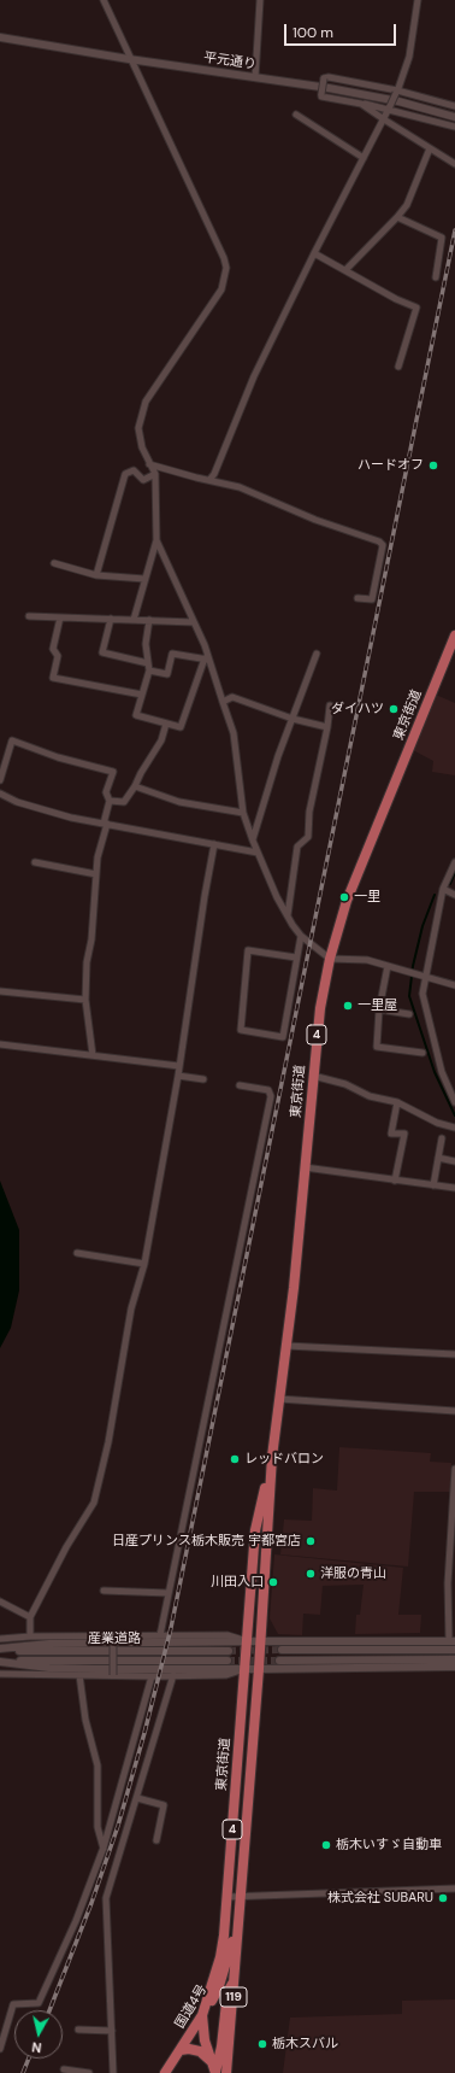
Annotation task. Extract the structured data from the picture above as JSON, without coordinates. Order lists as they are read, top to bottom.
{
  "streets": {
    "highway": [
      "東京街道",
      "4",
      "119",
      "国道4号"
    ],
    "street": ["平元通り", "産業道路"]
  },
  "crossings": [
    ["東京街道", "国道4号"]
  ],
  "places": [
    "ハードオフ",
    "ダイハツ",
    "一里",
    "一里屋",
    "レッドバロン",
    "日産プリンス栃木販売 宇都宮店",
    "洋服の青山",
    "川田入口",
    "栃木いすゞ自動車",
    "株式会社 SUBARU",
    "栃木スバル"
  ],
  "scale_bar": "100 m",
  "north": "bottom"
}
